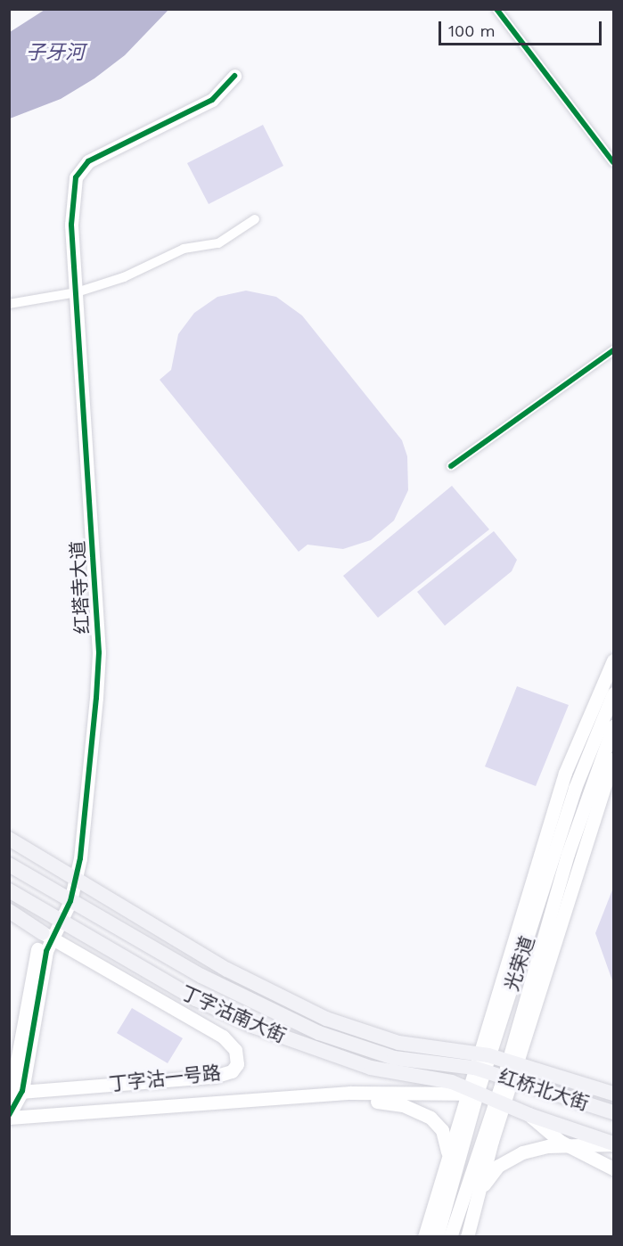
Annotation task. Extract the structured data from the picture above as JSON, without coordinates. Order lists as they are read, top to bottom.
{
  "streets": {
    "main road": [
      "红塔寺大道",
      "光荣道",
      "丁字沽南大街",
      "丁字沽一号路",
      "红桥北大街"
    ]
  },
  "crossings": [
    ["红塔寺大道", "丁字沽南大街"],
    ["红塔寺大道", "丁字沽一号路"],
    ["光荣道", "丁字沽南大街"],
    ["光荣道", "红桥北大街"],
    ["丁字沽南大街", "丁字沽一号路"],
    ["丁字沽南大街", "红桥北大街"],
    ["丁字沽一号路", "红桥北大街"]
  ],
  "water": ["子牙河"],
  "scale_bar": "100 m"
}
